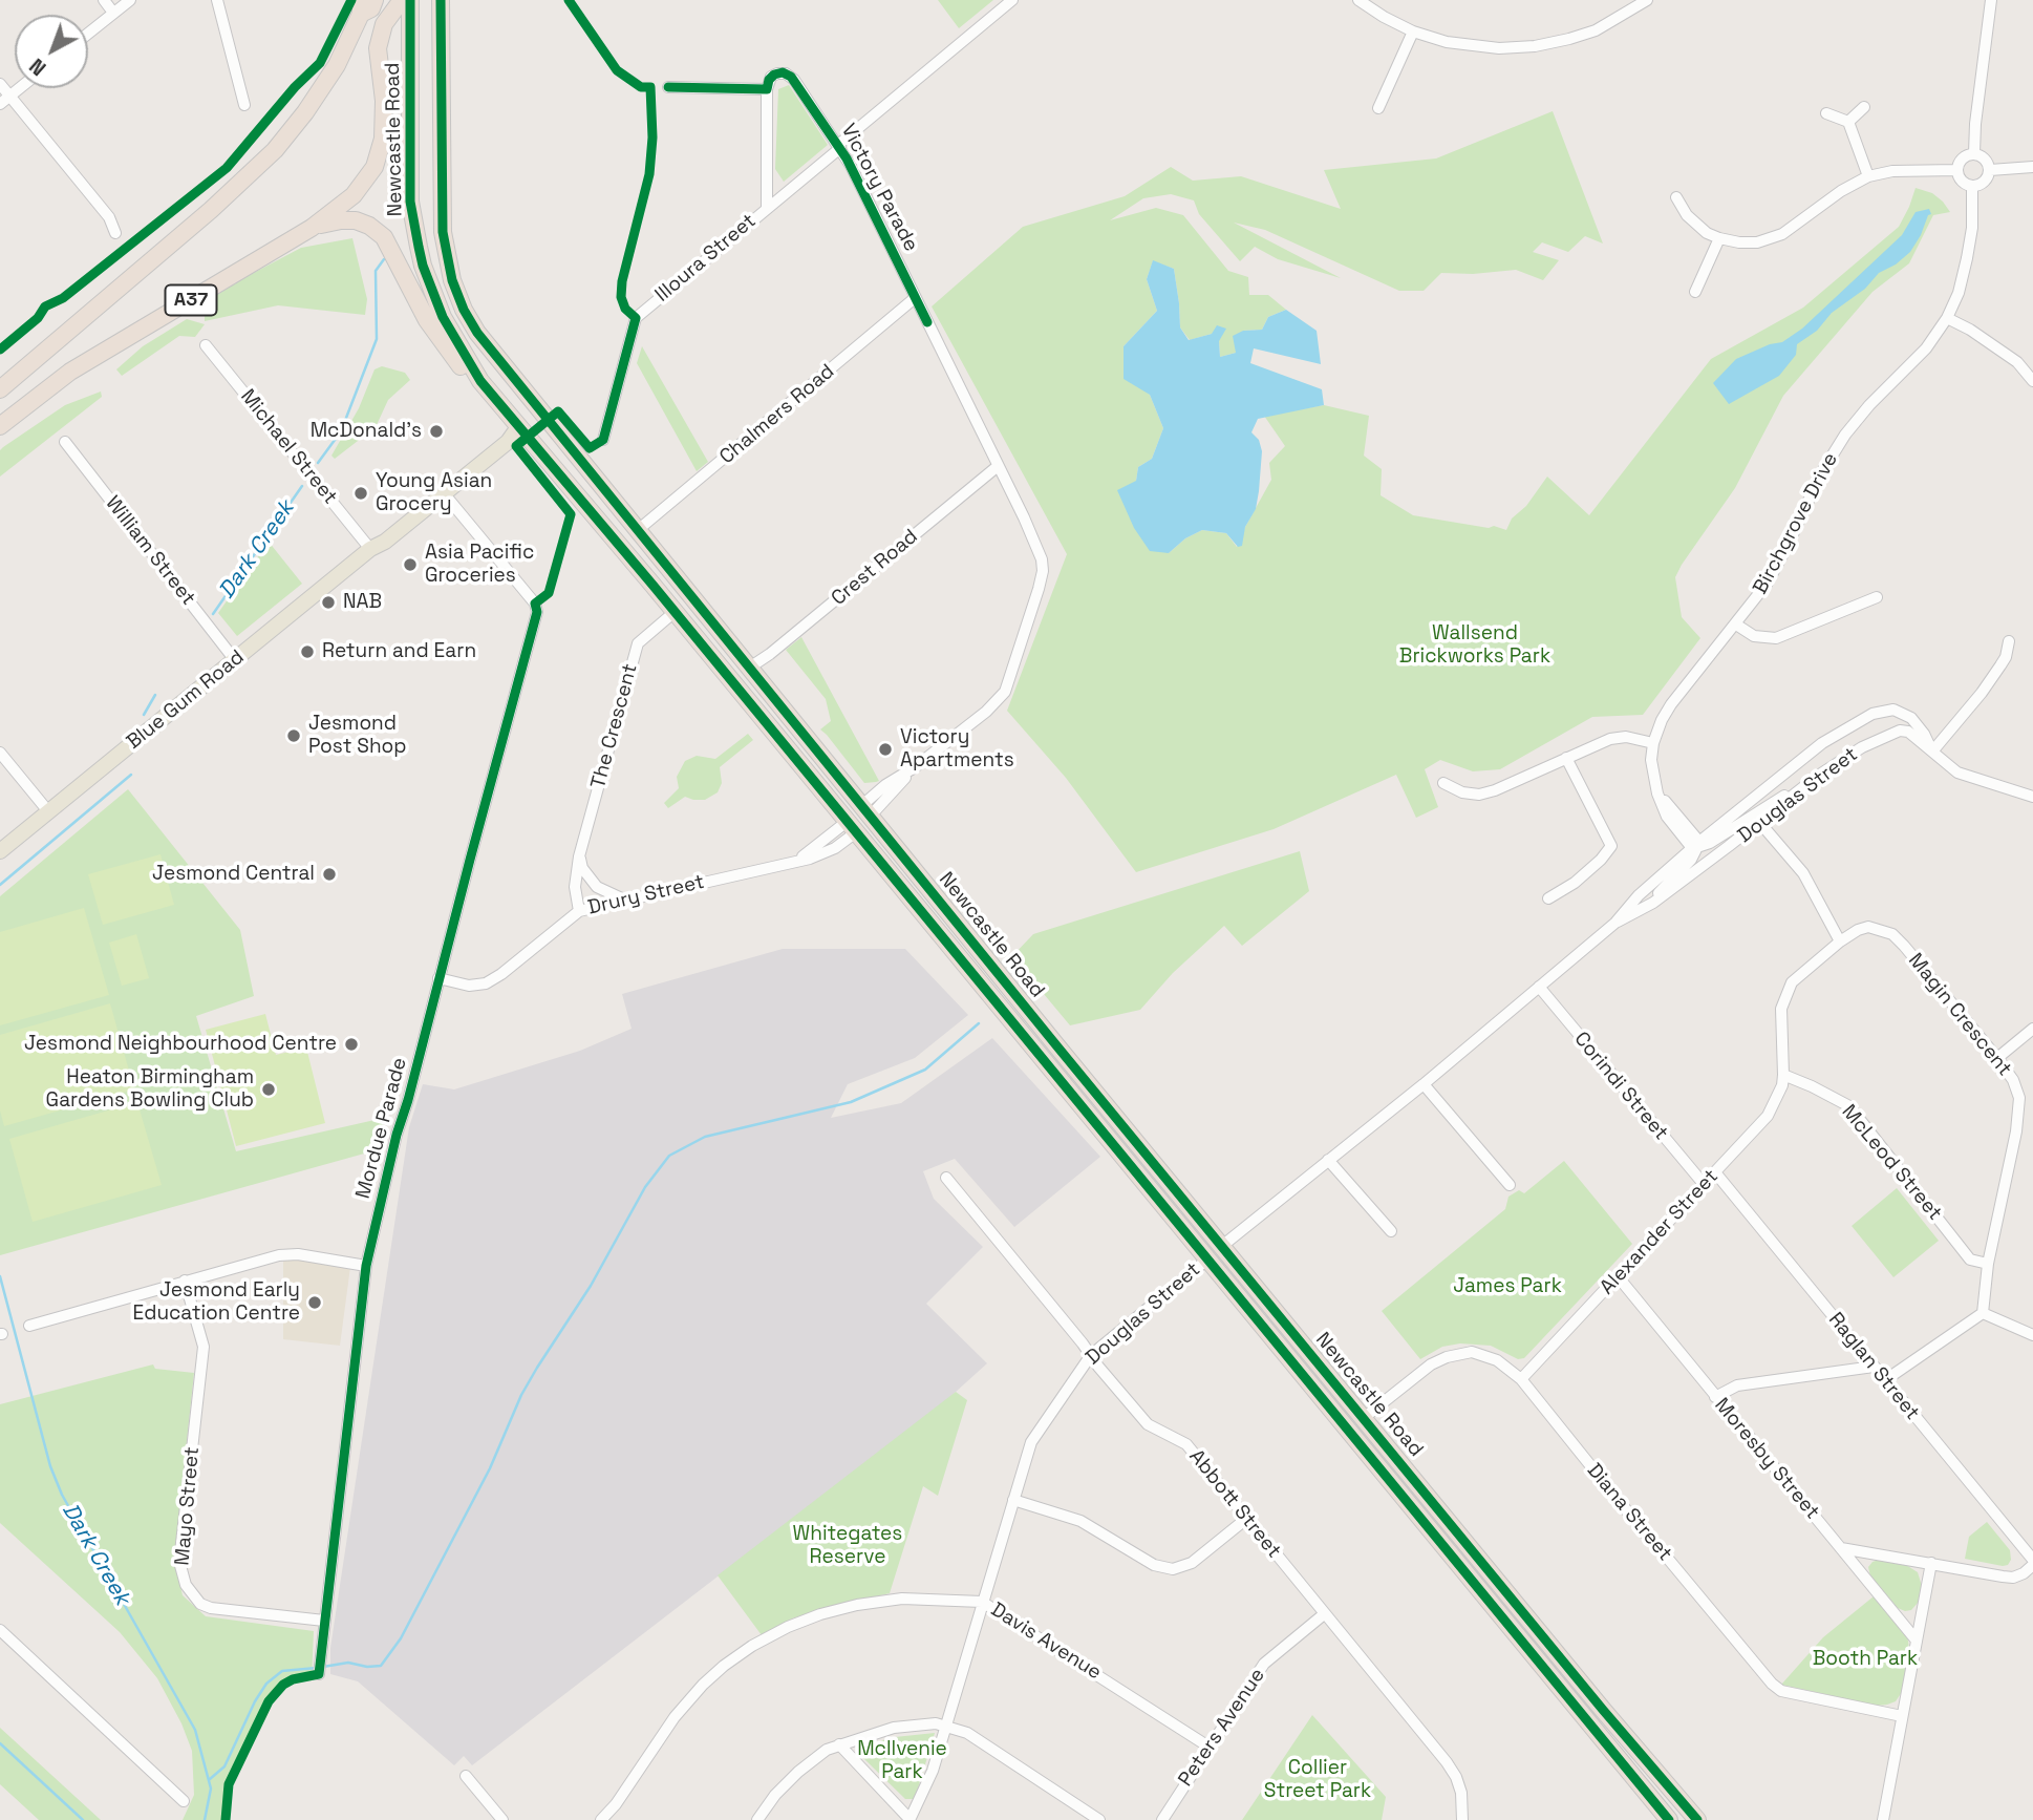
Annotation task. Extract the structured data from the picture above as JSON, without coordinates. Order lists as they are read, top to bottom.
{
  "streets": {
    "highway": ["Newcastle Road", "A37", "Douglas Street"],
    "main road": ["Blue Gum Road"],
    "street": [
      "Victory Parade",
      "Illoura Street",
      "Chalmers Road",
      "Michael Street",
      "Birchgrove Drive",
      "William Street",
      "Crest Road",
      "The Crescent",
      "Drury Street",
      "Magin Crescent",
      "Corindi Street",
      "Mordue Parade",
      "McLeod Street",
      "Alexander Street",
      "Raglan Street",
      "Moresby Street",
      "Abbott Street",
      "Mayo Street",
      "Diana Street",
      "Davis Avenue",
      "Peters Avenue"
    ]
  },
  "crossings": [
    ["Newcastle Road", "Victory Parade"],
    ["Newcastle Road", "Chalmers Road"],
    ["Newcastle Road", "Crest Road"],
    ["Newcastle Road", "Blue Gum Road"],
    ["Newcastle Road", "The Crescent"],
    ["Newcastle Road", "Douglas Street"],
    ["Newcastle Road", "Drury Street"],
    ["Newcastle Road", "Diana Street"],
    ["Victory Parade", "Illoura Street"],
    ["Victory Parade", "Chalmers Road"],
    ["Victory Parade", "Crest Road"],
    ["Michael Street", "Blue Gum Road"],
    ["Birchgrove Drive", "Douglas Street"],
    ["William Street", "Blue Gum Road"],
    ["Blue Gum Road", "Mordue Parade"],
    ["The Crescent", "Drury Street"],
    ["Douglas Street", "Corindi Street"],
    ["Douglas Street", "Abbott Street"],
    ["Douglas Street", "Davis Avenue"],
    ["Drury Street", "Mordue Parade"],
    ["Magin Crescent", "McLeod Street"],
    ["Magin Crescent", "Alexander Street"],
    ["Corindi Street", "Alexander Street"],
    ["Mordue Parade", "Mayo Street"],
    ["McLeod Street", "Alexander Street"],
    ["Alexander Street", "Raglan Street"],
    ["Alexander Street", "Moresby Street"],
    ["Alexander Street", "Diana Street"],
    ["Abbott Street", "Peters Avenue"],
    ["Davis Avenue", "Peters Avenue"]
  ],
  "water": ["Dark Creek"],
  "parks": [
    "Wallsend Brickworks Park",
    "James Park",
    "Whitegates Reserve",
    "Booth Park",
    "McIlvenie Park",
    "Collier Street Park"
  ],
  "places": [
    "McDonald's",
    "Young Asian Grocery",
    "Asia Pacific Groceries",
    "NAB",
    "Return and Earn",
    "Jesmond Post Shop",
    "Victory Apartments",
    "Jesmond Central",
    "Jesmond Neighbourhood Centre",
    "Heaton Birmingham Gardens Bowling Club",
    "Jesmond Early Education Centre"
  ],
  "north": "bottom left"
}
